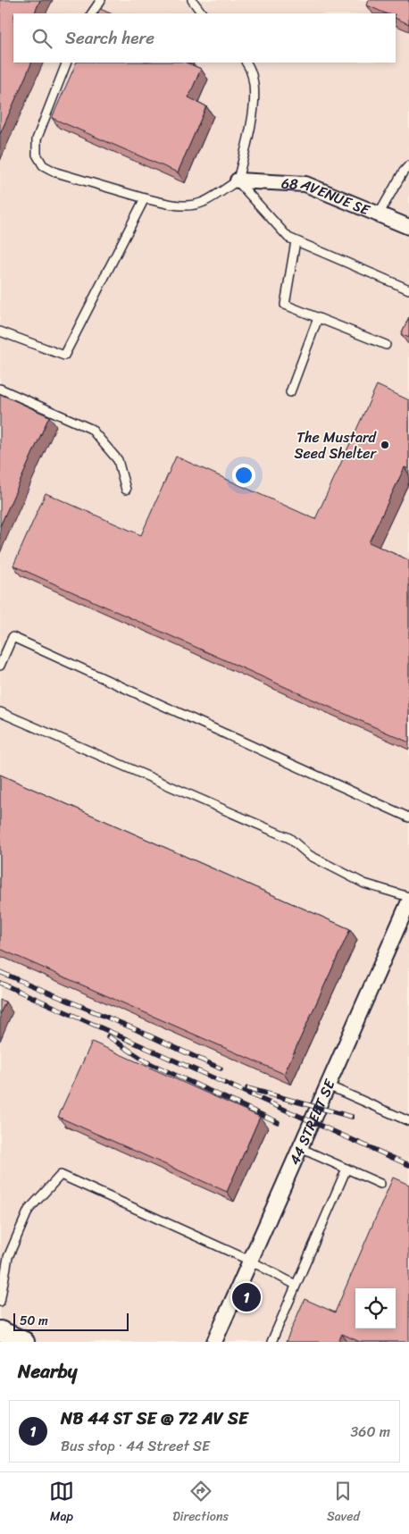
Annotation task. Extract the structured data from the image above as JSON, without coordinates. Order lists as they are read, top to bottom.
{
  "streets": {
    "street": ["68 AVENUE SE", "44 STREET SE"]
  },
  "places": ["The Mustard Seed Shelter"],
  "scale_bar": "50 m",
  "page": {
    "search": "Search here",
    "pins": "1",
    "scale": "50 m",
    "heading": "Nearby",
    "list": [
      {
        "mark": "1",
        "name": "NB 44 ST SE @ 72 AV SE",
        "note": "Bus stop · 44 Street SE",
        "value": "360 m"
      }
    ],
    "nav": ["Map", "Directions", "Saved"]
  }
}
